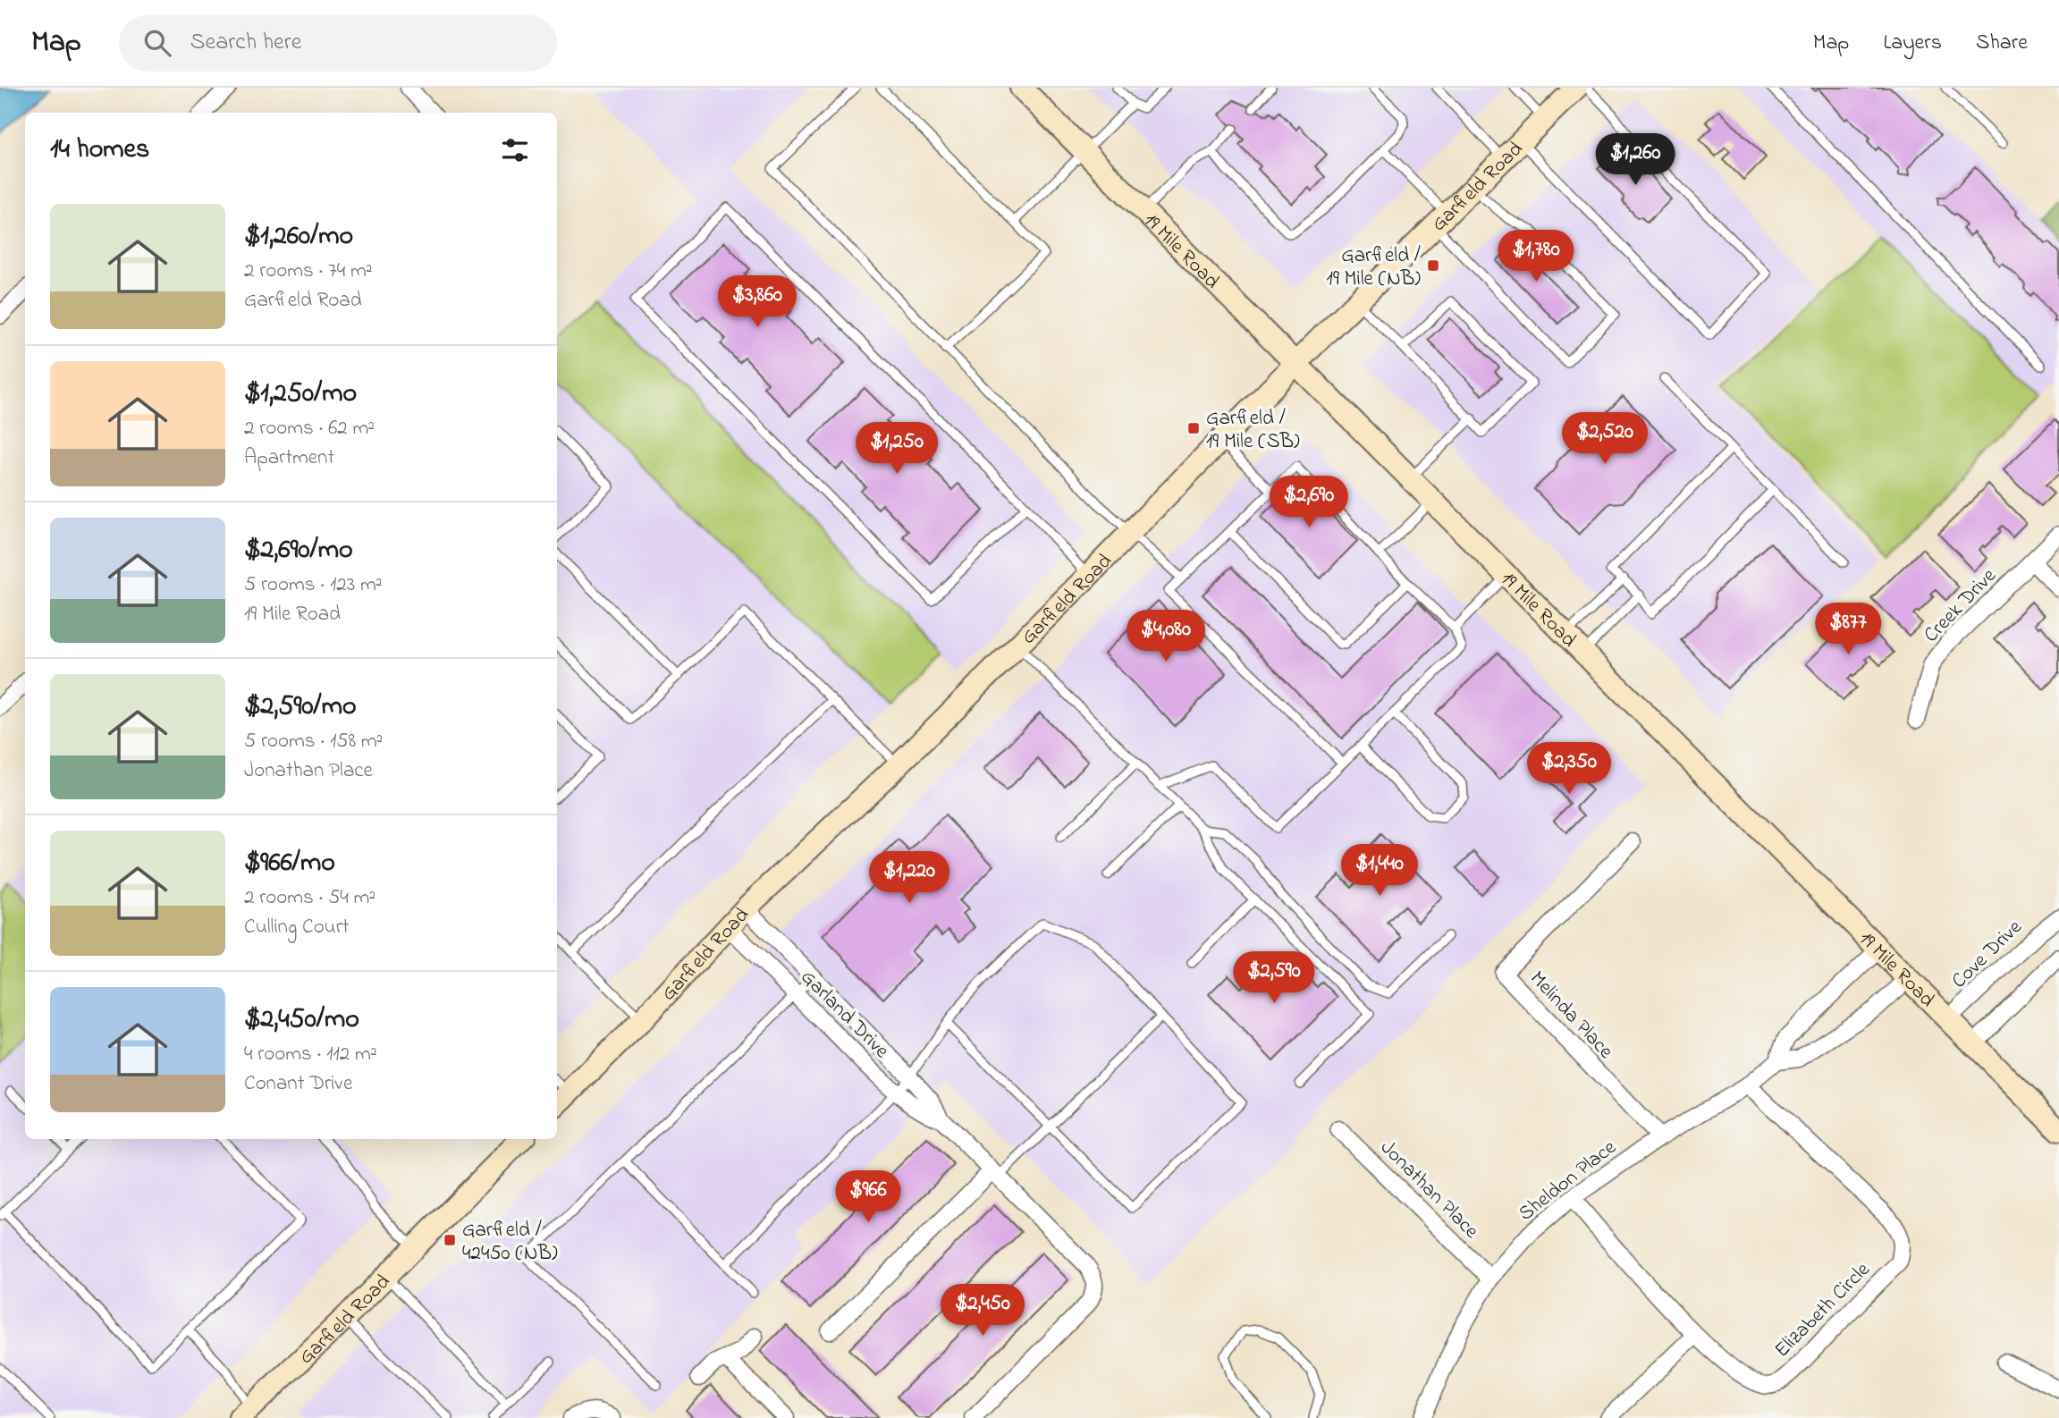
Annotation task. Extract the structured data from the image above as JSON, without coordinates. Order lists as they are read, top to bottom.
{
  "streets": {
    "main road": ["Garfield Road", "19 Mile Road"],
    "street": [
      "Creek Drive",
      "Cove Drive",
      "Garland Drive",
      "Melinda Place",
      "Sheldon Place",
      "Jonathan Place",
      "Elizabeth Circle"
    ]
  },
  "crossings": [
    ["Garfield Road", "19 Mile Road"],
    ["Garfield Road", "Garland Drive"],
    ["19 Mile Road", "Cove Drive"],
    ["19 Mile Road", "Sheldon Place"],
    ["Melinda Place", "Sheldon Place"],
    ["Sheldon Place", "Jonathan Place"],
    ["Sheldon Place", "Elizabeth Circle"]
  ],
  "places": {
    "transit": ["Garfield / 19 Mile (NB)", "Garfield / 19 Mile (SB)", "Garfield / 42450 (NB)"]
  },
  "page": {
    "header": "Map",
    "search": "Search here",
    "nav": ["Map", "Layers", "Share"],
    "heading": "14 homes",
    "price": [
      "$1,260",
      "$1,780",
      "$3,860",
      "$2,520",
      "$1,250",
      "$2,690",
      "$877",
      "$4,080",
      "$2,350",
      "$1,440",
      "$1,220",
      "$2,590",
      "$966",
      "$2,450"
    ],
    "list": [
      {
        "name": "$1,260/mo",
        "note": "2 rooms · 74 m² · Garfield Road"
      },
      {
        "name": "$1,250/mo",
        "note": "2 rooms · 62 m² · Apartment"
      },
      {
        "name": "$2,690/mo",
        "note": "5 rooms · 123 m² · 19 Mile Road"
      },
      {
        "name": "$2,590/mo",
        "note": "5 rooms · 158 m² · Jonathan Place"
      },
      {
        "name": "$966/mo",
        "note": "2 rooms · 54 m² · Culling Court"
      },
      {
        "name": "$2,450/mo",
        "note": "4 rooms · 112 m² · Conant Drive"
      }
    ]
  }
}
